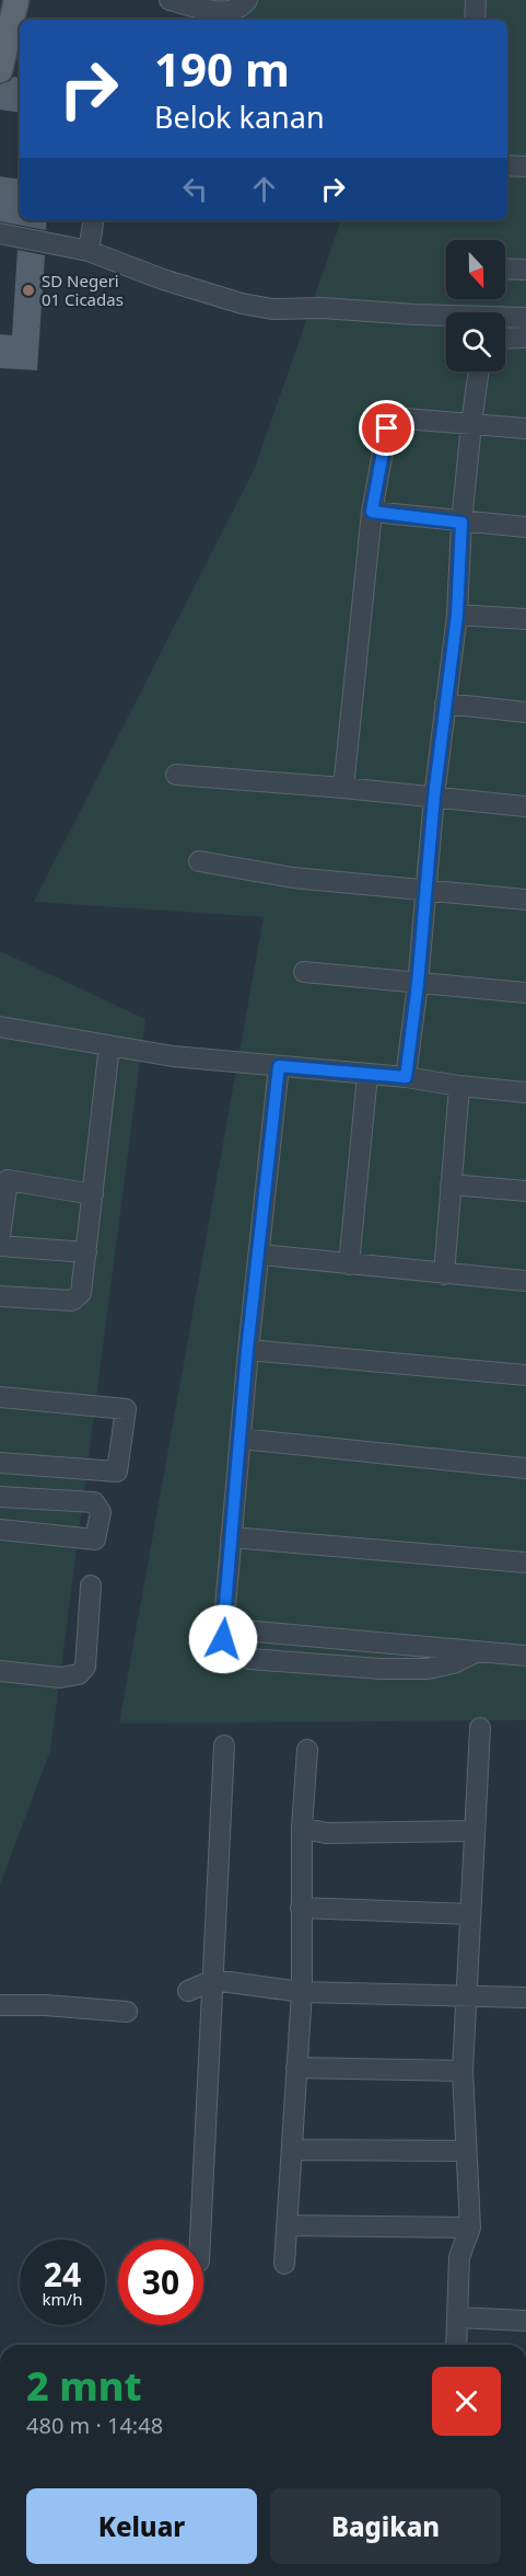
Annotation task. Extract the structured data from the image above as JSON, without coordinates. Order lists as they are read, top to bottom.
{
  "places": ["SD Negeri 01 Cicadas"],
  "north": "bottom",
  "page": {
    "turn": ["190 m", "Belok kanan"],
    "speed": "24 km/h",
    "limit": "30",
    "heading": ["2 mnt", "480 m · 14:48"],
    "buttons": ["Keluar", "Bagikan"]
  }
}
